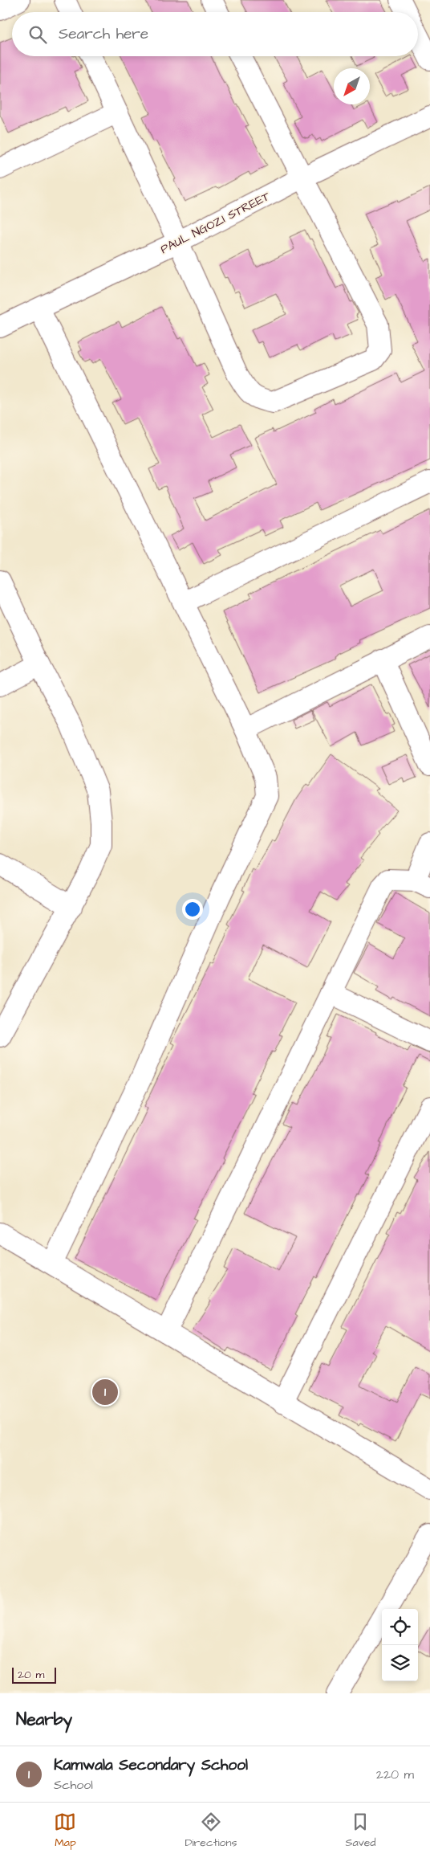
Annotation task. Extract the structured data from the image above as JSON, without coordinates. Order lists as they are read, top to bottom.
{
  "streets": {
    "street": ["PAUL NGOZI STREET"]
  },
  "scale_bar": "20 m",
  "north": "bottom left",
  "page": {
    "search": "Search here",
    "pins": "1",
    "scale": "20 m",
    "heading": "Nearby",
    "list": [
      {
        "mark": "1",
        "name": "Kamwala Secondary School",
        "note": "School",
        "value": "220 m"
      }
    ],
    "nav": ["Map", "Directions", "Saved"]
  }
}
